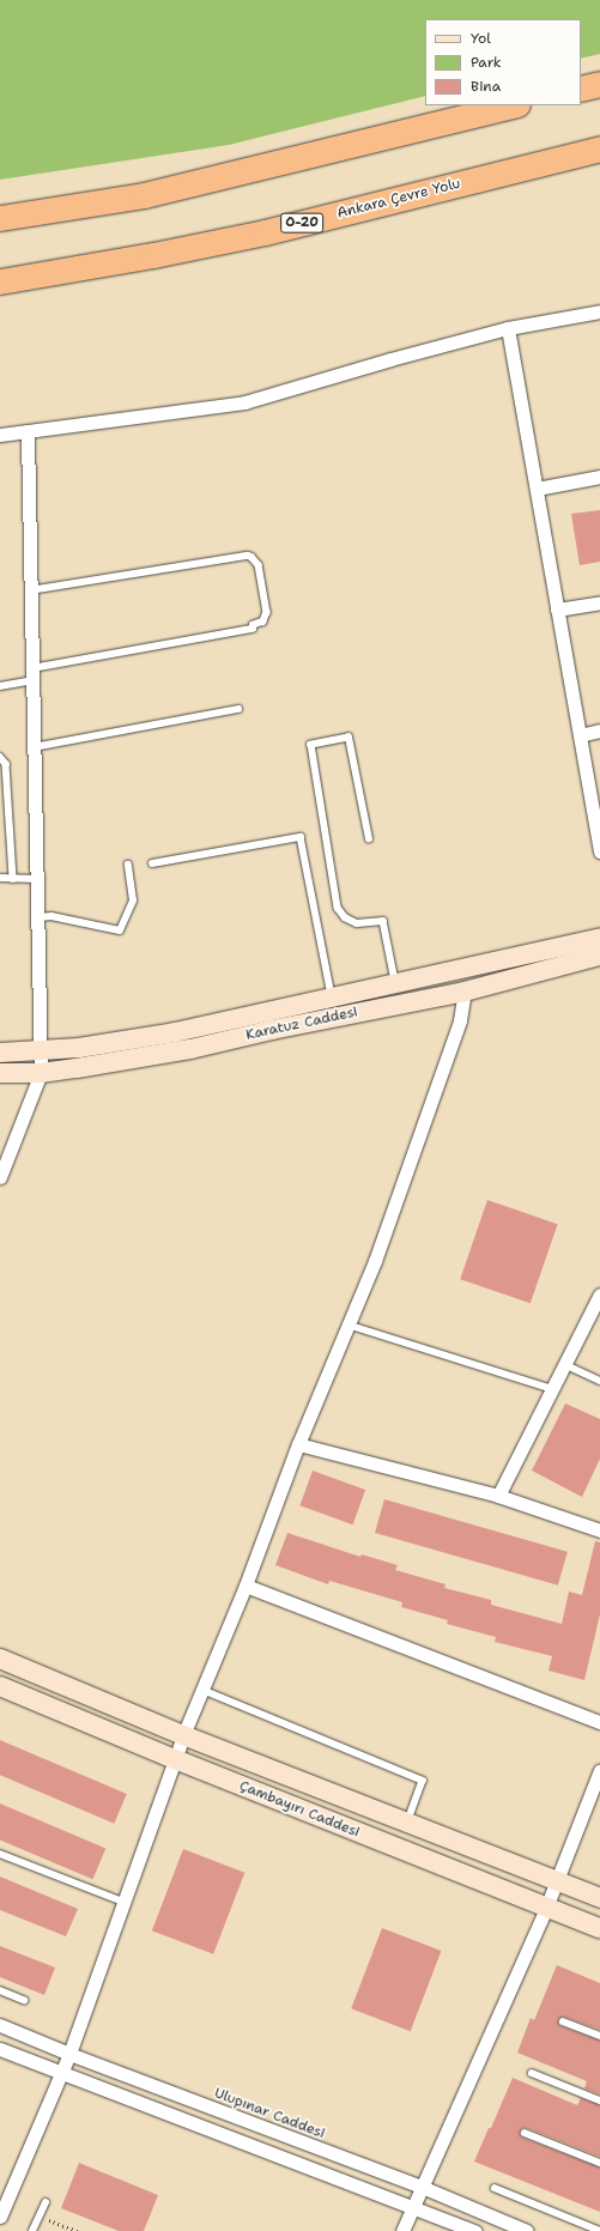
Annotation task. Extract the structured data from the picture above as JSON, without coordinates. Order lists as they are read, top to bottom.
{
  "streets": {
    "highway": ["Ankara Çevre Yolu", "O-20"],
    "main road": ["Karatuz Caddesi", "Çambayırı Caddesi"],
    "street": ["Ulupınar Caddesi"]
  },
  "legend": ["Yol", "Park", "Bina"]
}
